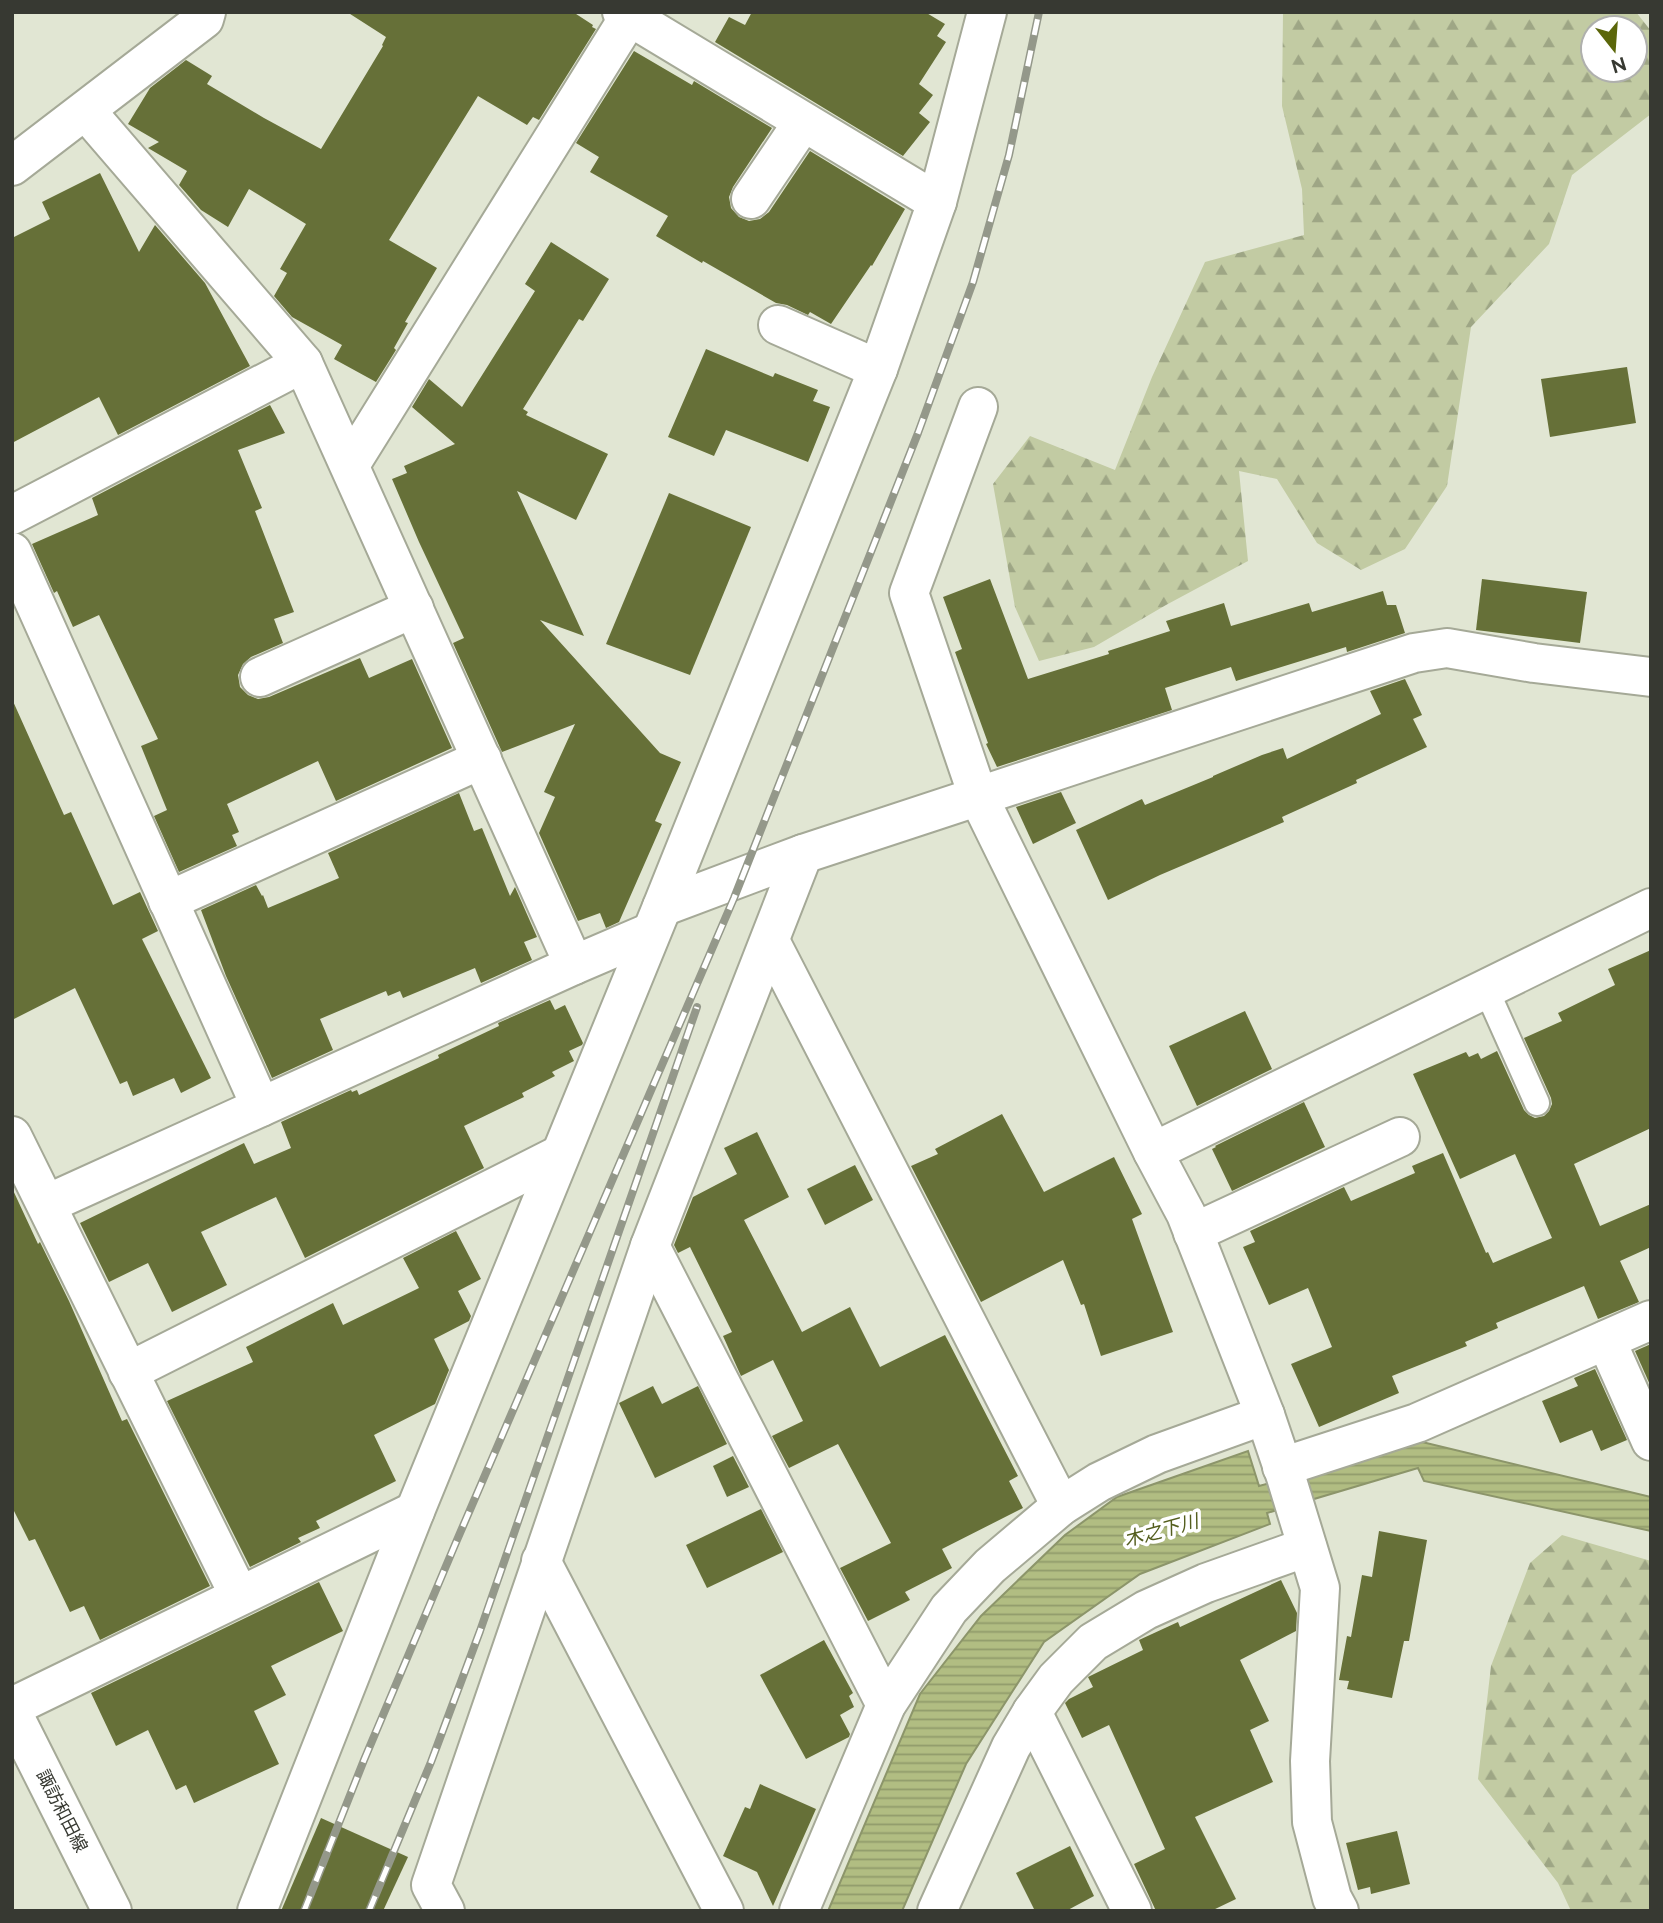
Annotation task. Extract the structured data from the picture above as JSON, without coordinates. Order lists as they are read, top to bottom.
{
  "streets": {
    "street": ["諏訪和田線"]
  },
  "water": ["木之下川"],
  "north": "bottom"
}
